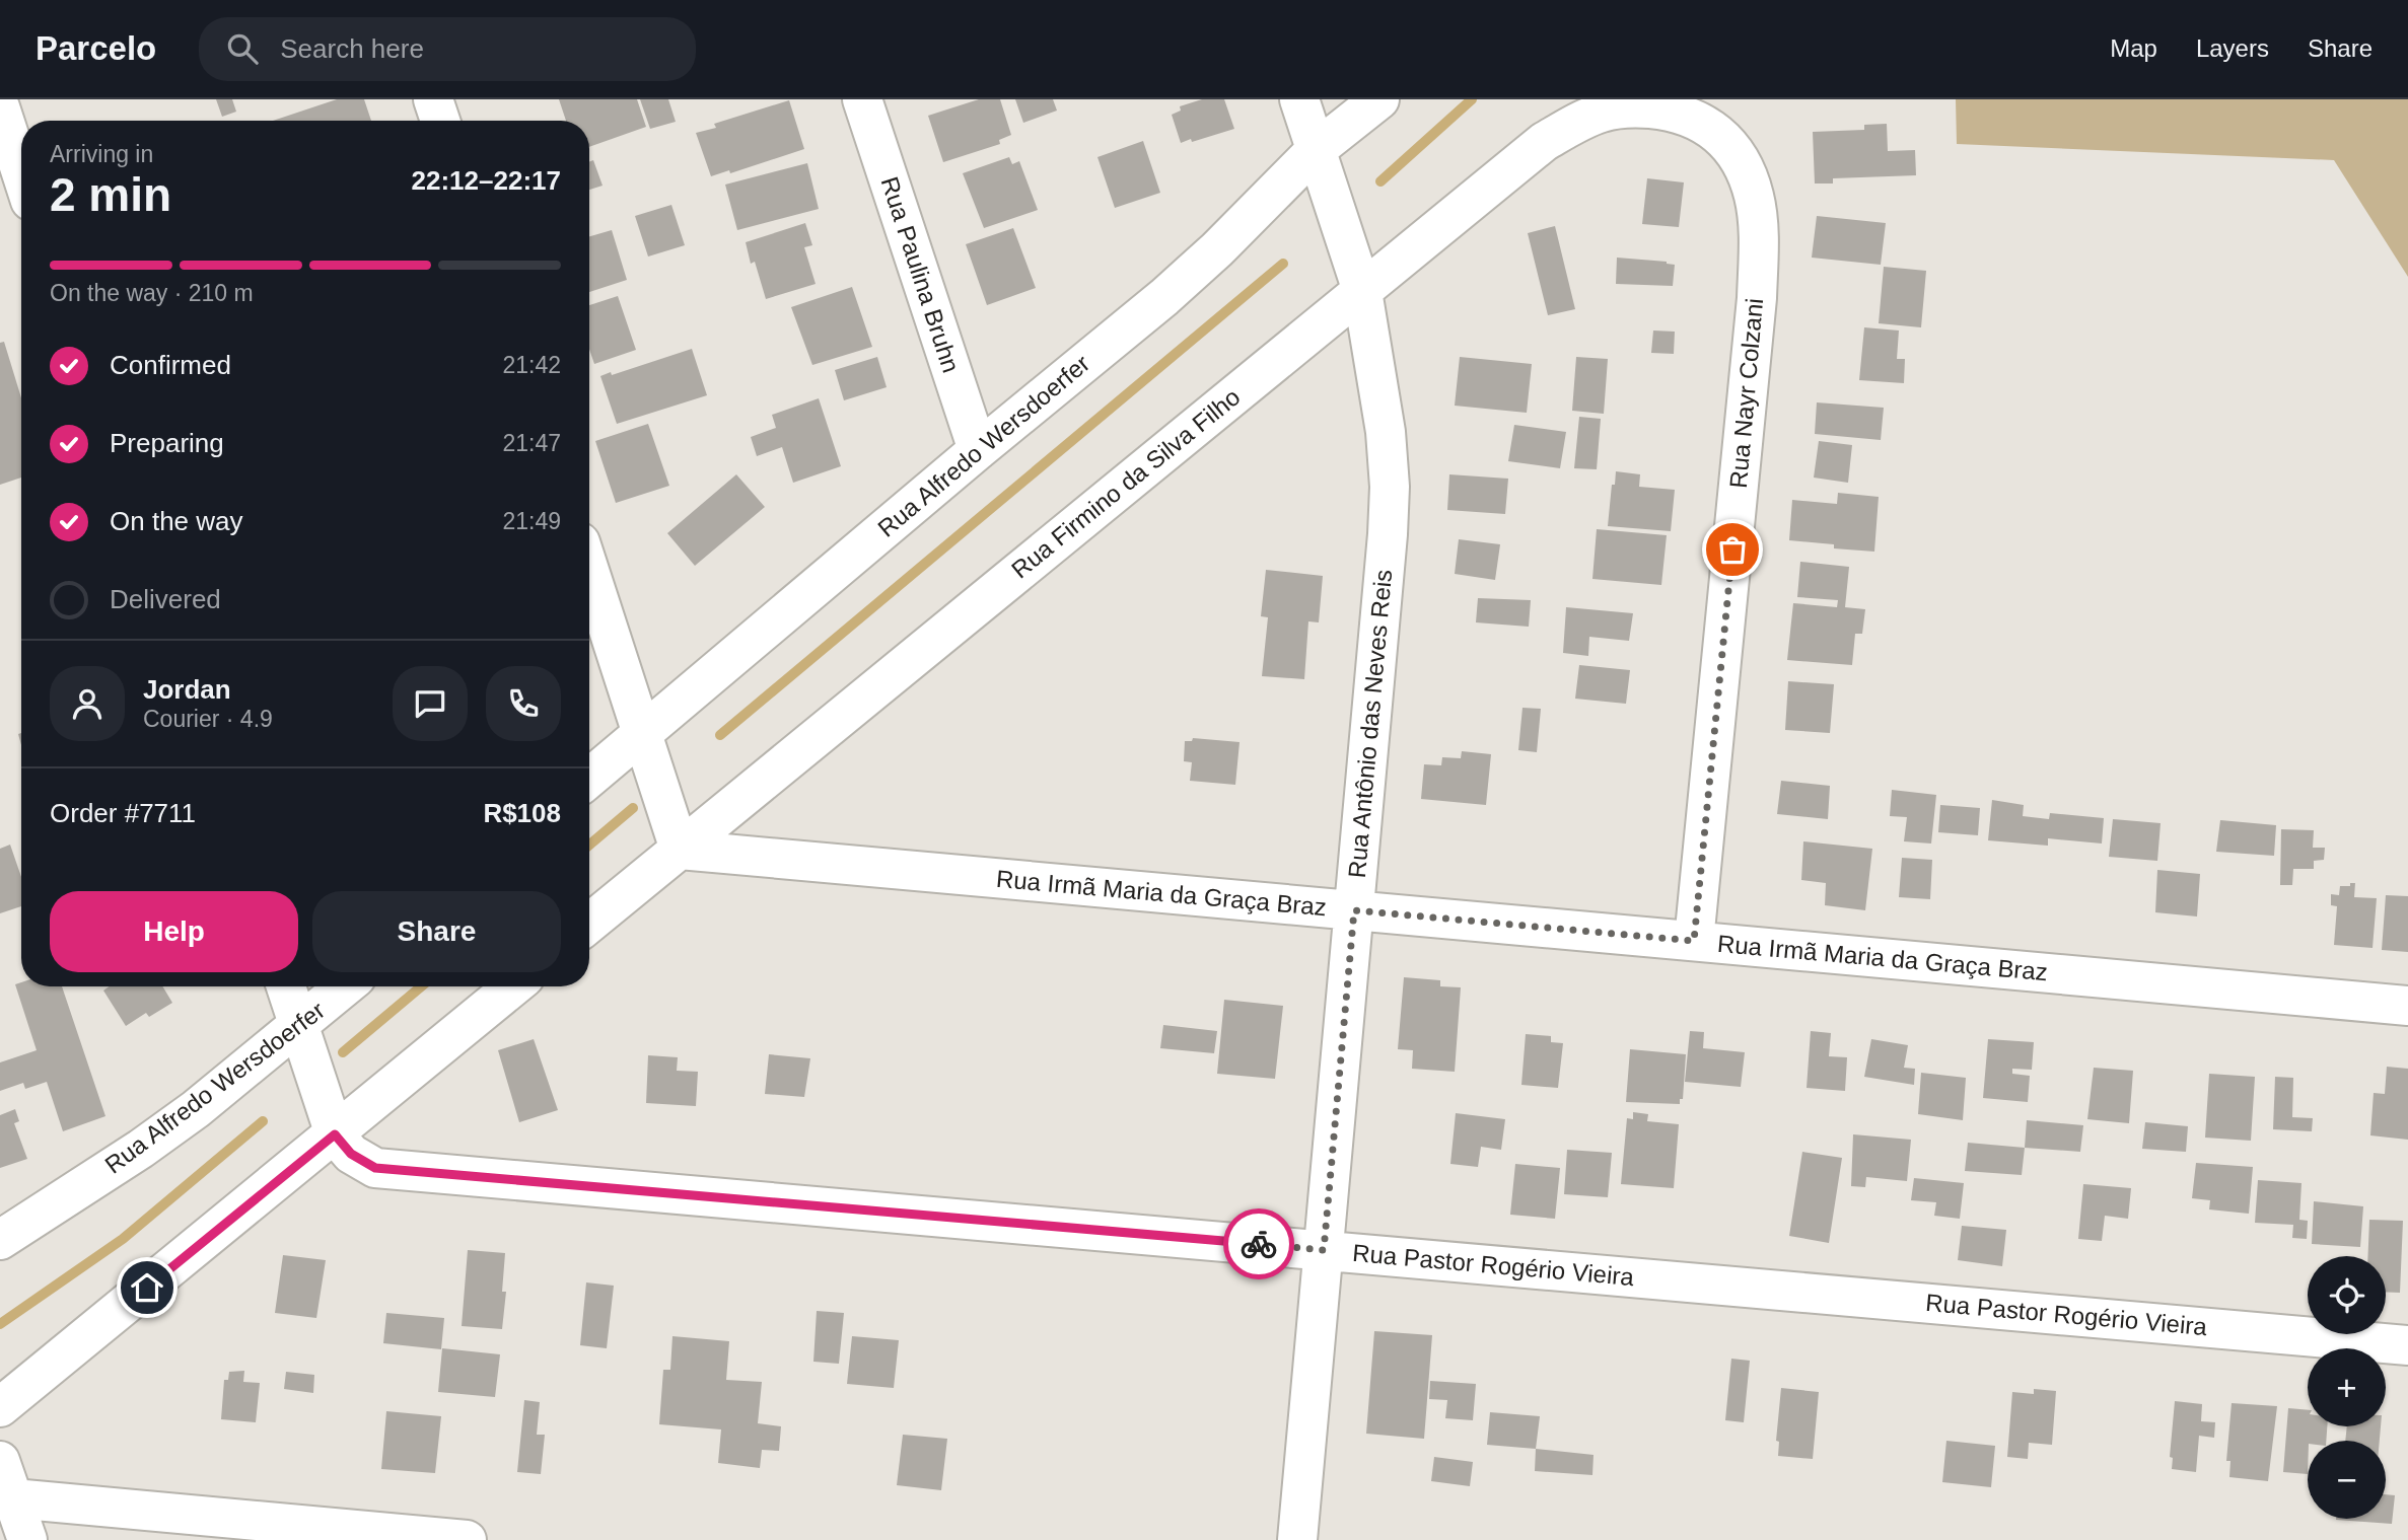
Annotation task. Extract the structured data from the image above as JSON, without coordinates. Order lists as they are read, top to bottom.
{
  "streets": {
    "street": [
      "Rua Paulina Bruhn",
      "Rua Nayr Colzani",
      "Rua Alfredo Wersdoerfer",
      "Rua Firmino da Silva Filho",
      "Rua Antônio das Neves Reis",
      "Rua Irmã Maria da Graça Braz",
      "Rua Pastor Rogério Vieira"
    ]
  },
  "crossings": [
    ["Rua Paulina Bruhn", "Rua Alfredo Wersdoerfer"],
    ["Rua Nayr Colzani", "Rua Firmino da Silva Filho"],
    ["Rua Nayr Colzani", "Rua Irmã Maria da Graça Braz"],
    ["Rua Alfredo Wersdoerfer", "Rua Antônio das Neves Reis"],
    ["Rua Firmino da Silva Filho", "Rua Antônio das Neves Reis"],
    ["Rua Firmino da Silva Filho", "Rua Irmã Maria da Graça Braz"],
    ["Rua Antônio das Neves Reis", "Rua Irmã Maria da Graça Braz"],
    ["Rua Antônio das Neves Reis", "Rua Pastor Rogério Vieira"]
  ],
  "page": {
    "header": "Parcelo",
    "search": "Search here",
    "nav": ["Map", "Layers", "Share"],
    "heading": ["2 min", "Arriving in", "22:12–22:17"],
    "panel": [
      "Jordan",
      "Courier · 4.9",
      "Order #7711",
      "R$108"
    ],
    "bar": "On the way · 210 m",
    "list": [
      ["Confirmed", "21:42"],
      ["Preparing", "21:47"],
      ["On the way", "21:49"],
      "Delivered"
    ],
    "buttons": ["Help", "Share"],
    "map_buttons": ["+", "−"]
  }
}
